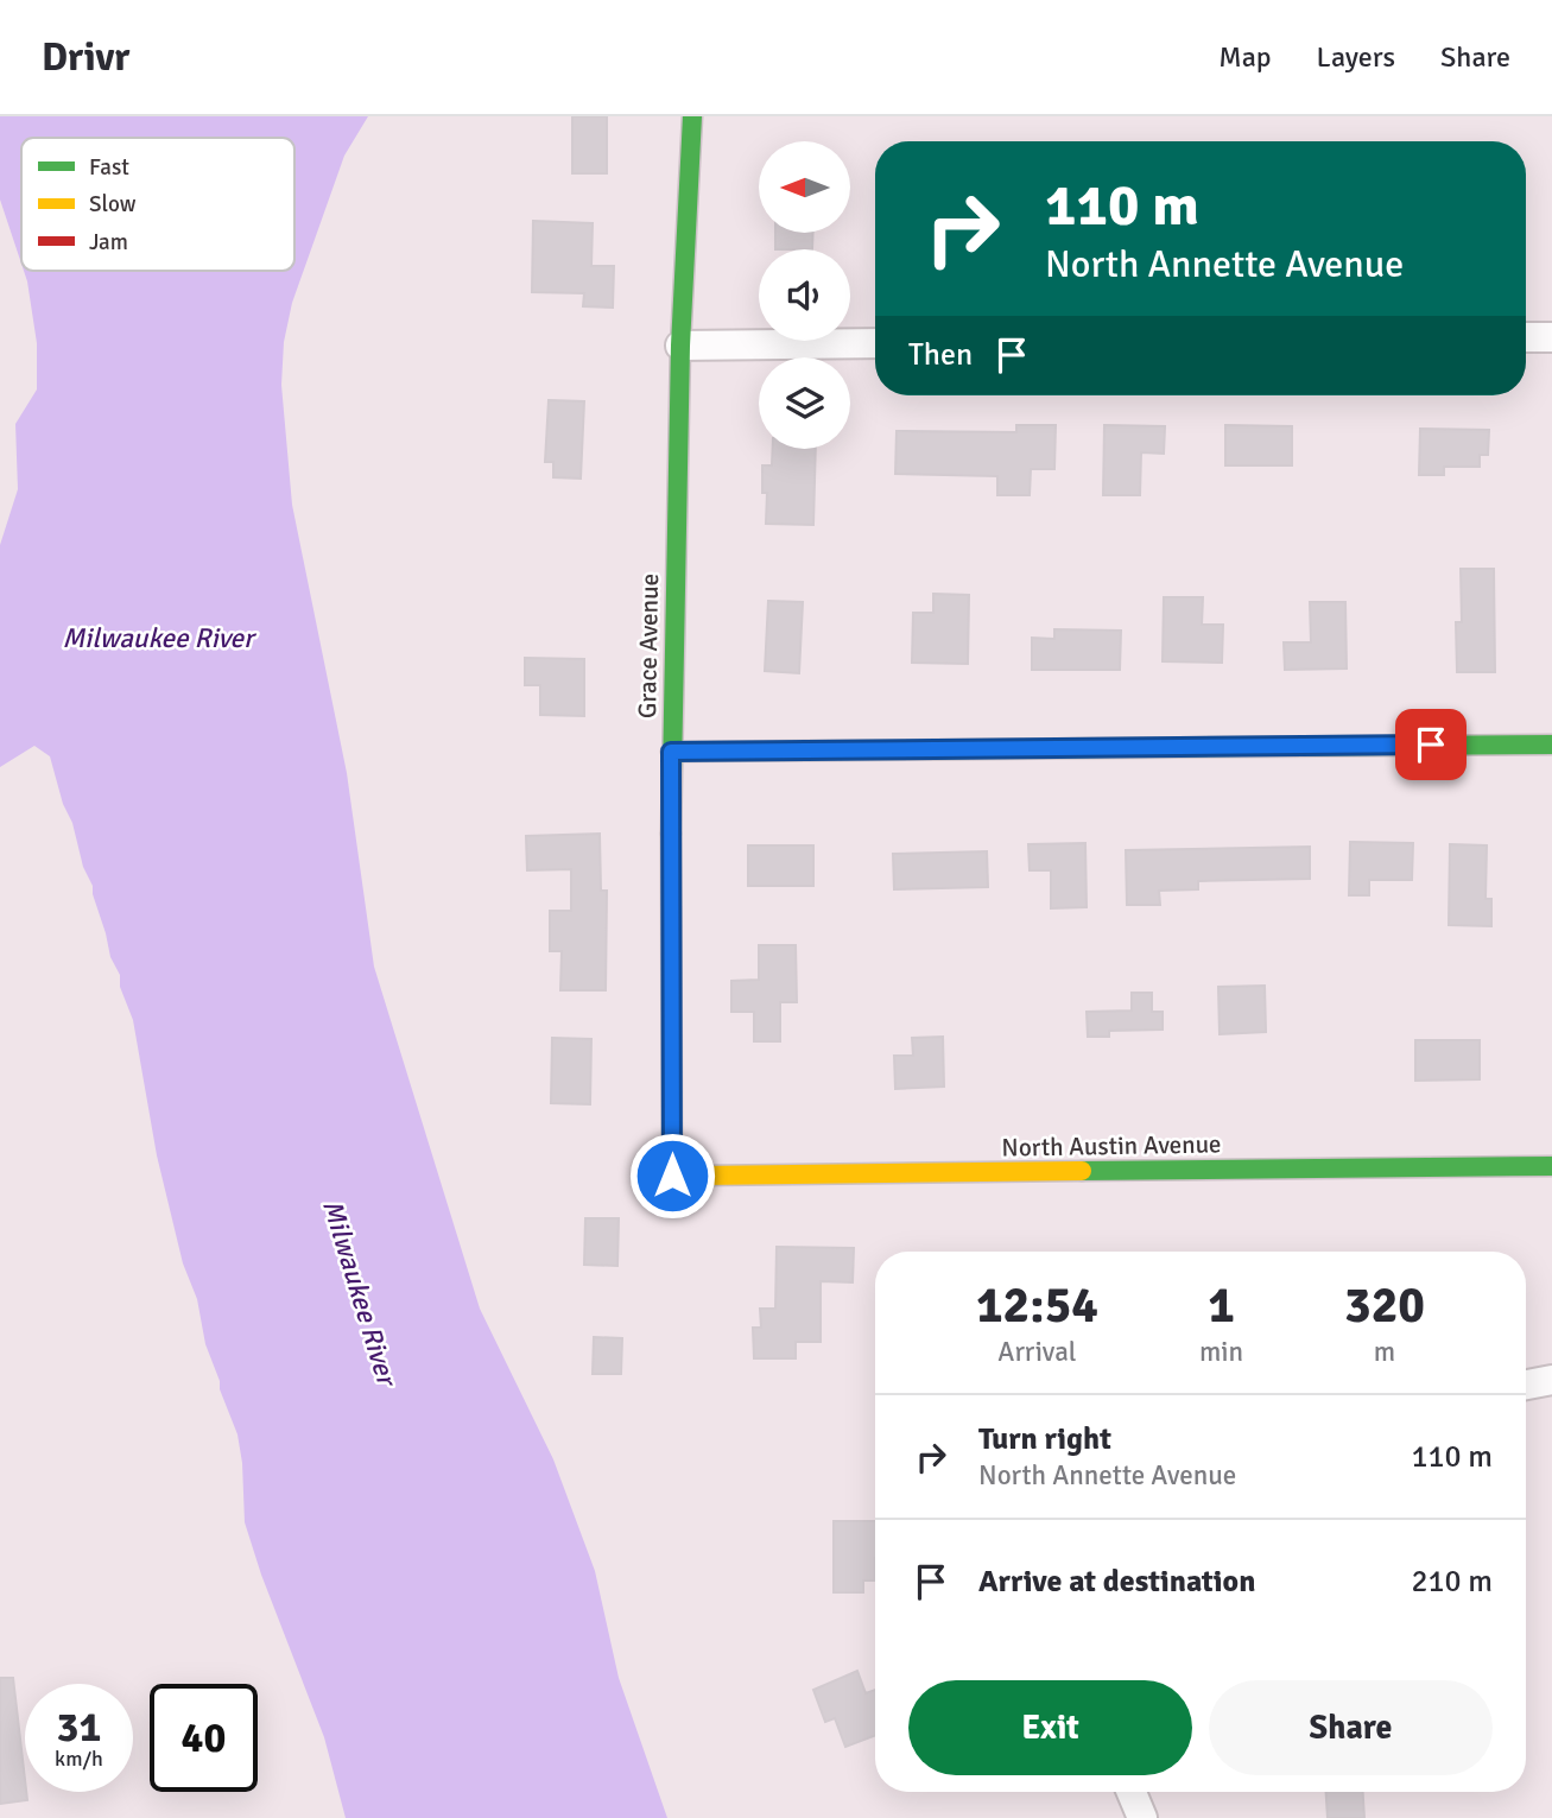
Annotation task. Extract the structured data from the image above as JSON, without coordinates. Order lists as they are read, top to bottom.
{
  "streets": {
    "street": ["Grace Avenue", "North Austin Avenue"]
  },
  "crossings": [
    ["Grace Avenue", "North Austin Avenue"]
  ],
  "water": ["Milwaukee River"],
  "legend": ["Fast", "Slow", "Jam"],
  "north": "left",
  "page": {
    "header": "Drivr",
    "nav": ["Map", "Layers", "Share"],
    "turn": ["110 m", "North Annette Avenue"],
    "then": "Then",
    "eta": [
      "12:54",
      "Arrival",
      "1",
      "min",
      "320",
      "m"
    ],
    "list": [
      {
        "name": "Turn right",
        "note": "North Annette Avenue",
        "value": "110 m"
      },
      {
        "name": "Arrive at destination",
        "value": "210 m"
      }
    ],
    "buttons": ["Exit", "Share"],
    "speed": "31 km/h",
    "limit": "40"
  }
}
